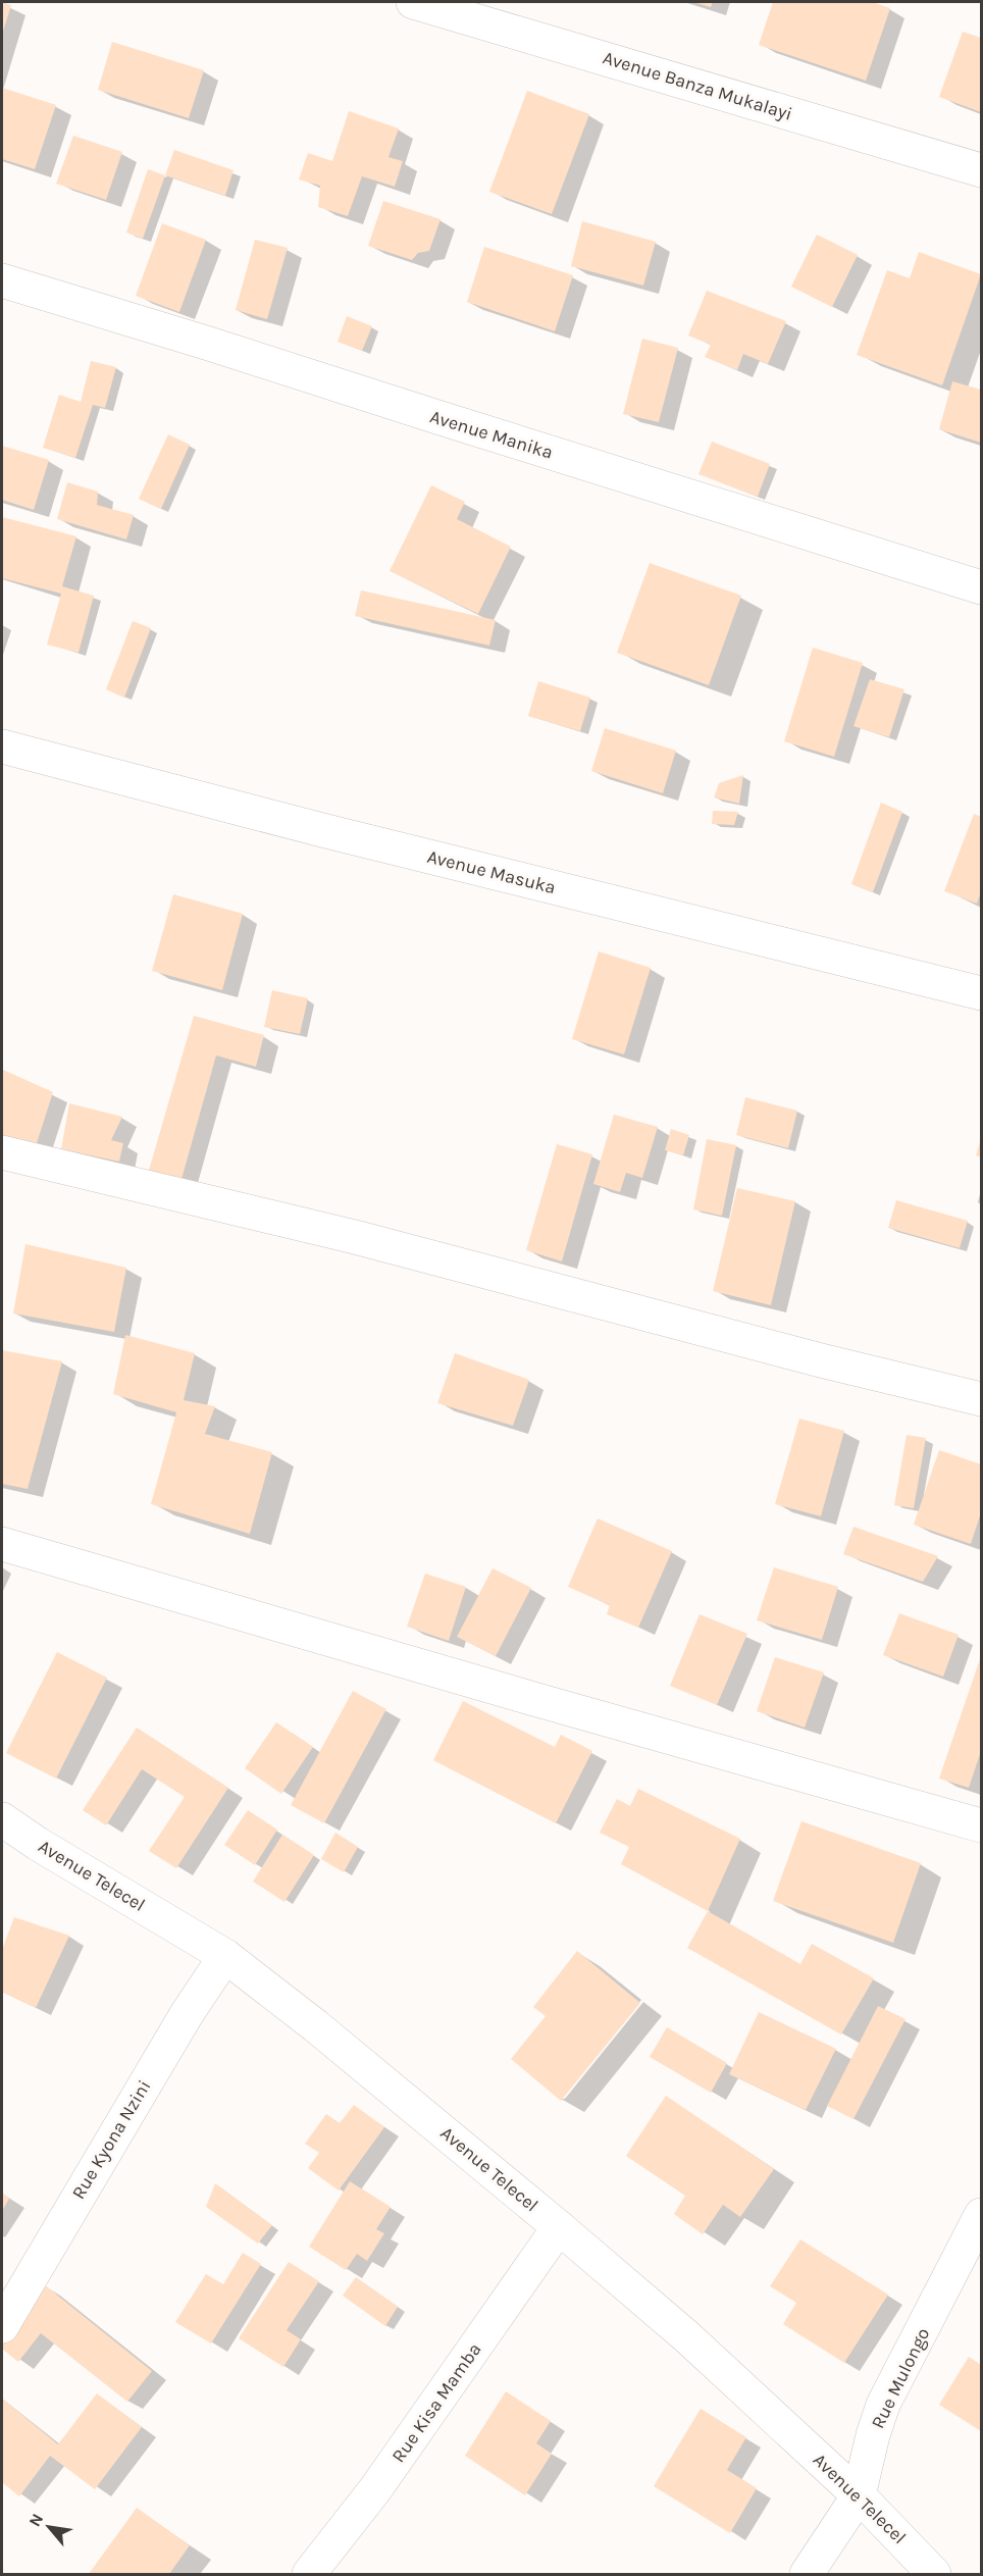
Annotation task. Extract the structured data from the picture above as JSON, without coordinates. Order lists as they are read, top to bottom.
{
  "streets": {
    "street": [
      "Avenue Banza Mukalayi",
      "Avenue Manika",
      "Avenue Masuka",
      "Avenue Telecel",
      "Rue Kyona Nzini",
      "Rue Mulongo",
      "Rue Kisa Mamba"
    ]
  },
  "crossings": [
    ["Avenue Telecel", "Rue Kyona Nzini"],
    ["Avenue Telecel", "Rue Mulongo"],
    ["Avenue Telecel", "Rue Kisa Mamba"]
  ],
  "north": "top left"
}
